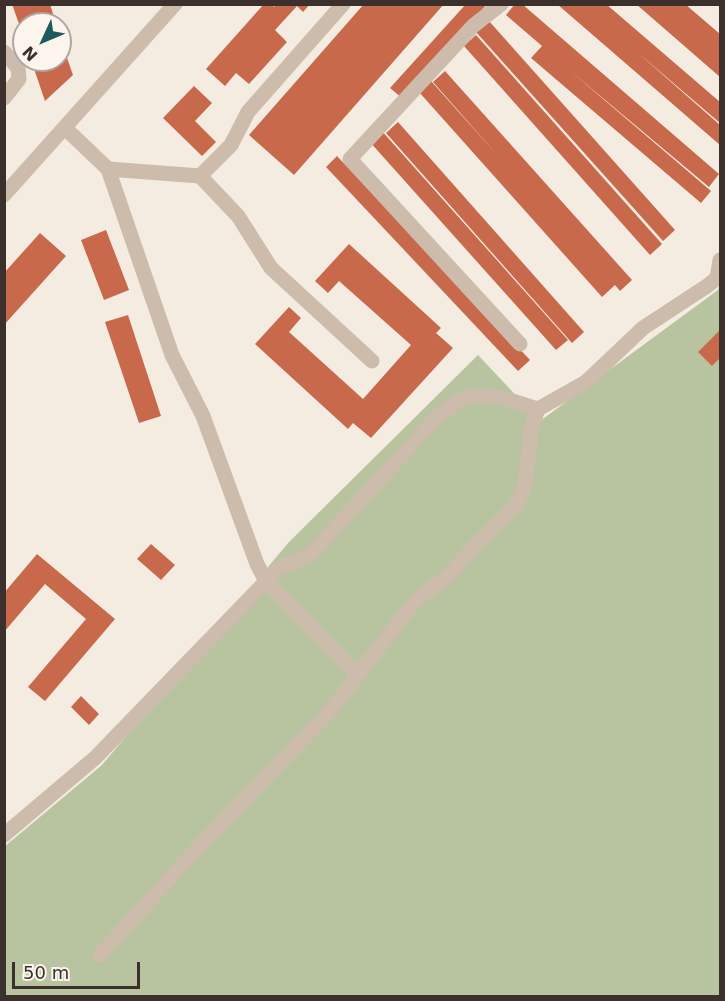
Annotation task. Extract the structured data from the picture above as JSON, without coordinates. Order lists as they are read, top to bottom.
{
  "scale_bar": "50 m",
  "north": "bottom left"
}
